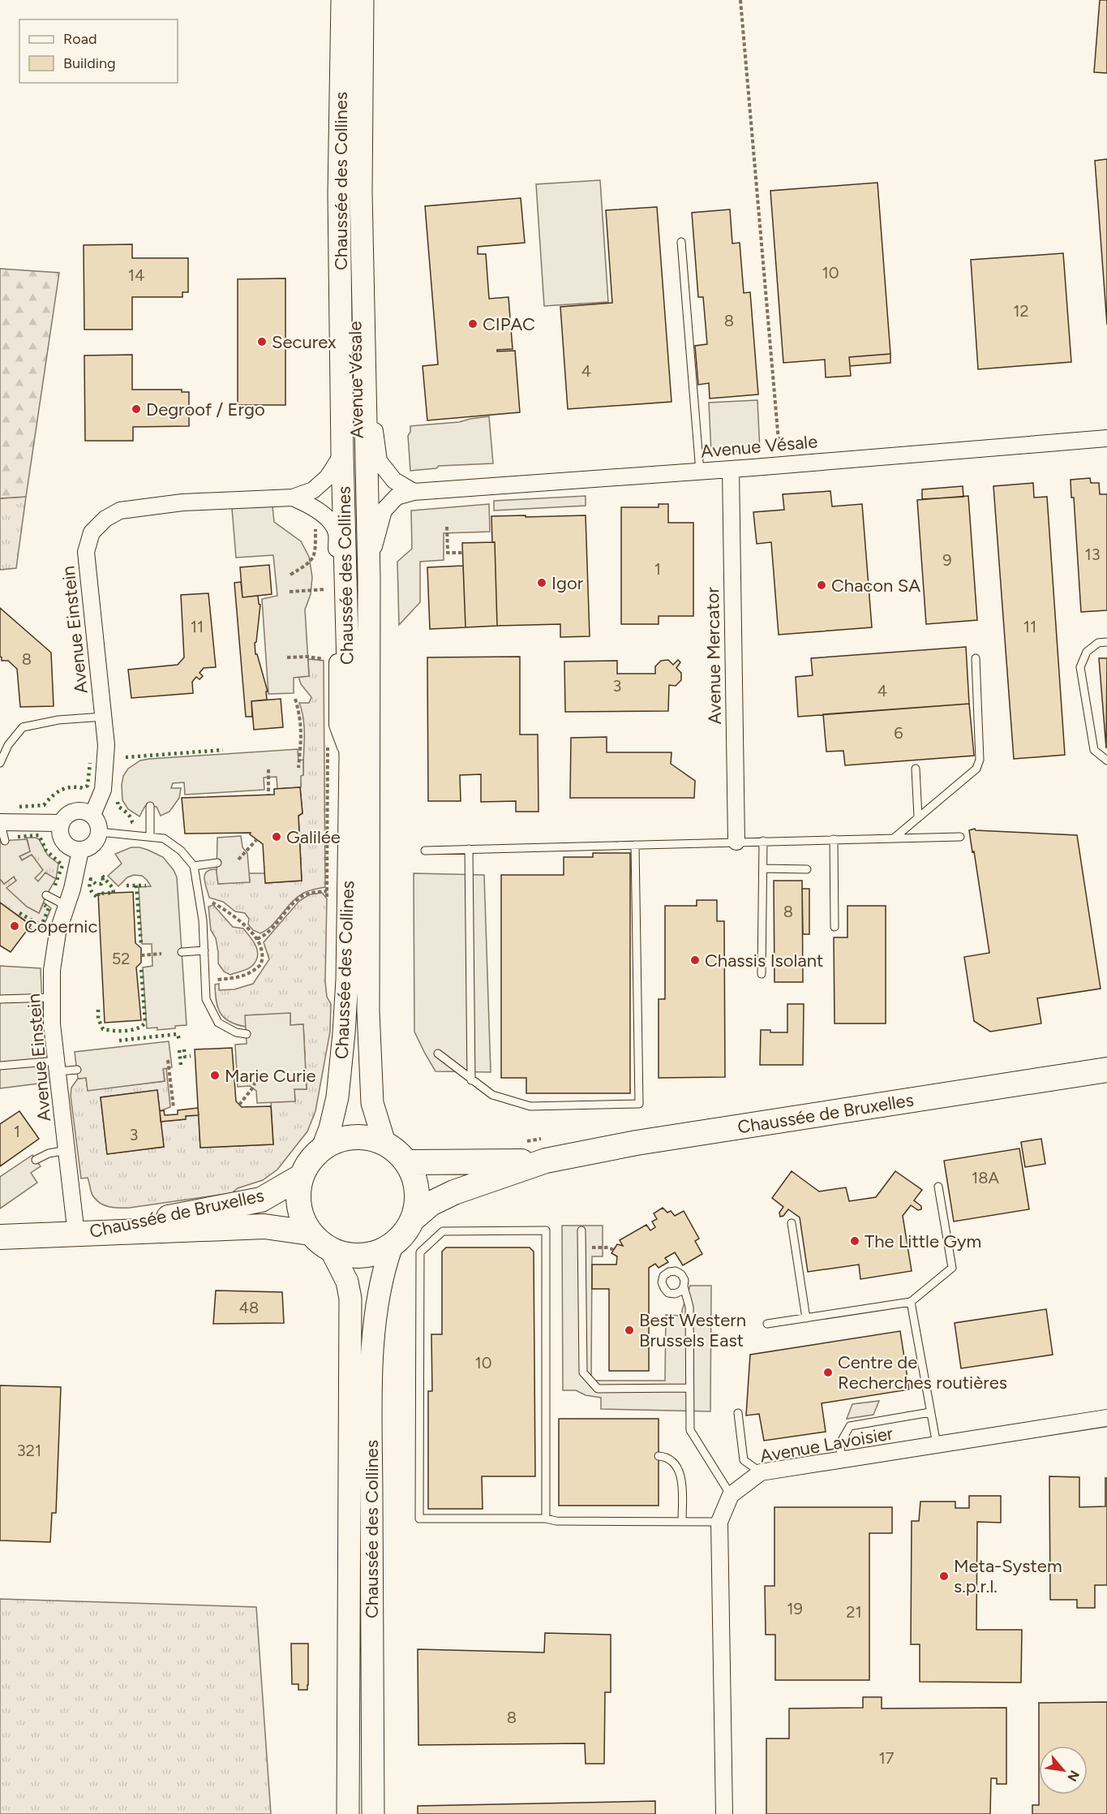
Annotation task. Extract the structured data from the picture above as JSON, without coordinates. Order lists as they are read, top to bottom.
{
  "streets": {
    "main road": ["Chaussée des Collines", "Chaussée de Bruxelles"],
    "street": [
      "Avenue Vésale",
      "Avenue Einstein",
      "Avenue Mercator",
      "Avenue Lavoisier"
    ]
  },
  "crossings": [
    ["Chaussée des Collines", "Avenue Vésale"],
    ["Chaussée des Collines", "Avenue Einstein"],
    ["Chaussée des Collines", "Chaussée de Bruxelles"],
    ["Avenue Vésale", "Avenue Mercator"],
    ["Avenue Einstein", "Chaussée de Bruxelles"]
  ],
  "places": [
    "CIPAC",
    "Securex",
    "Degroof / Ergo",
    "Igor",
    "Chacon SA",
    "Galilée",
    "Copernic",
    "Chassis Isolant",
    "Marie Curie",
    "The Little Gym",
    "Best Western Brussels East",
    "Centre de Recherches routières",
    "Meta-System s.p.r.l."
  ],
  "house_numbers": [
    "10",
    "14",
    "12",
    "8",
    "4",
    "13",
    "9",
    "1",
    "11",
    "11",
    "8",
    "3",
    "4",
    "6",
    "8",
    "52",
    "1",
    "3",
    "18A",
    "48",
    "10",
    "321",
    "19",
    "21",
    "8",
    "17"
  ],
  "legend": ["Road", "Building"],
  "north": "bottom right"
}
